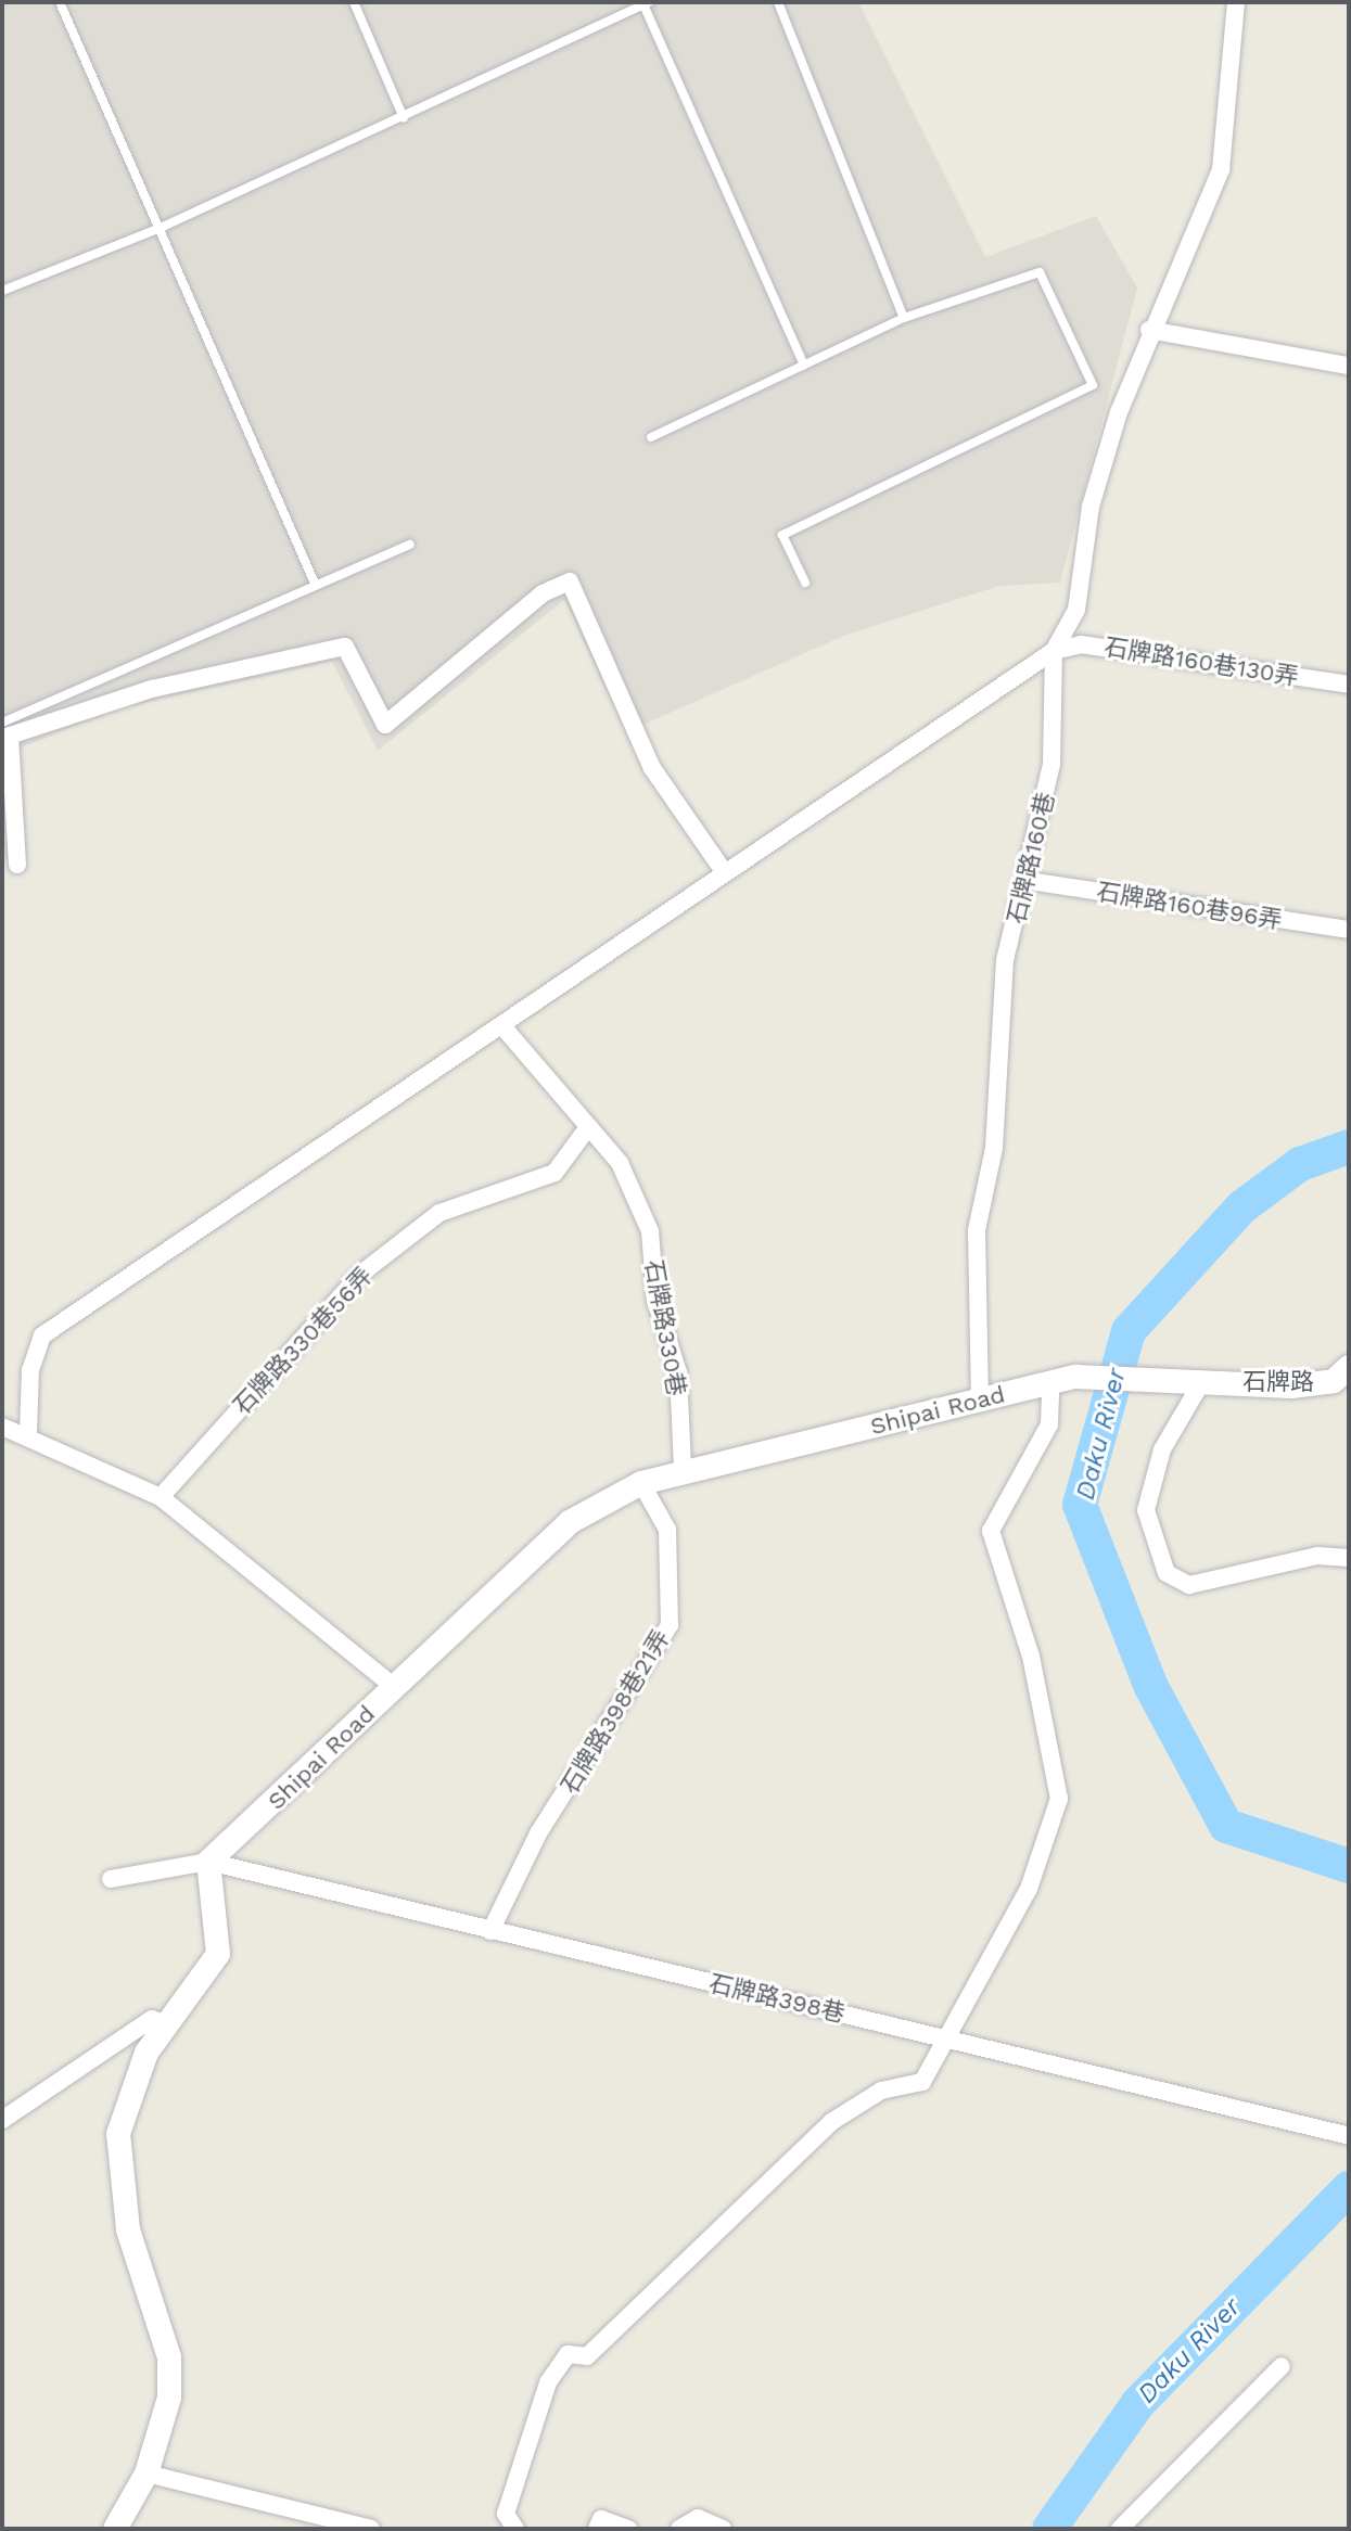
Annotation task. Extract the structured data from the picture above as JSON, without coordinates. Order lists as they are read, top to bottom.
{
  "streets": {
    "street": [
      "石牌路160巷130弄",
      "石牌路160巷",
      "石牌路160巷96弄",
      "石牌路330巷",
      "石牌路330巷56弄",
      "石牌路",
      "Shipai Road",
      "石牌路398巷21弄",
      "石牌路398巷"
    ]
  },
  "crossings": [
    ["石牌路160巷130弄", "石牌路160巷"],
    ["石牌路160巷", "石牌路160巷96弄"],
    ["石牌路160巷", "Shipai Road"],
    ["石牌路330巷", "石牌路330巷56弄"],
    ["石牌路330巷", "Shipai Road"],
    ["石牌路", "Shipai Road"],
    ["Shipai Road", "石牌路398巷21弄"],
    ["Shipai Road", "石牌路398巷"],
    ["石牌路398巷21弄", "石牌路398巷"]
  ],
  "water": ["Daku River"]
}
